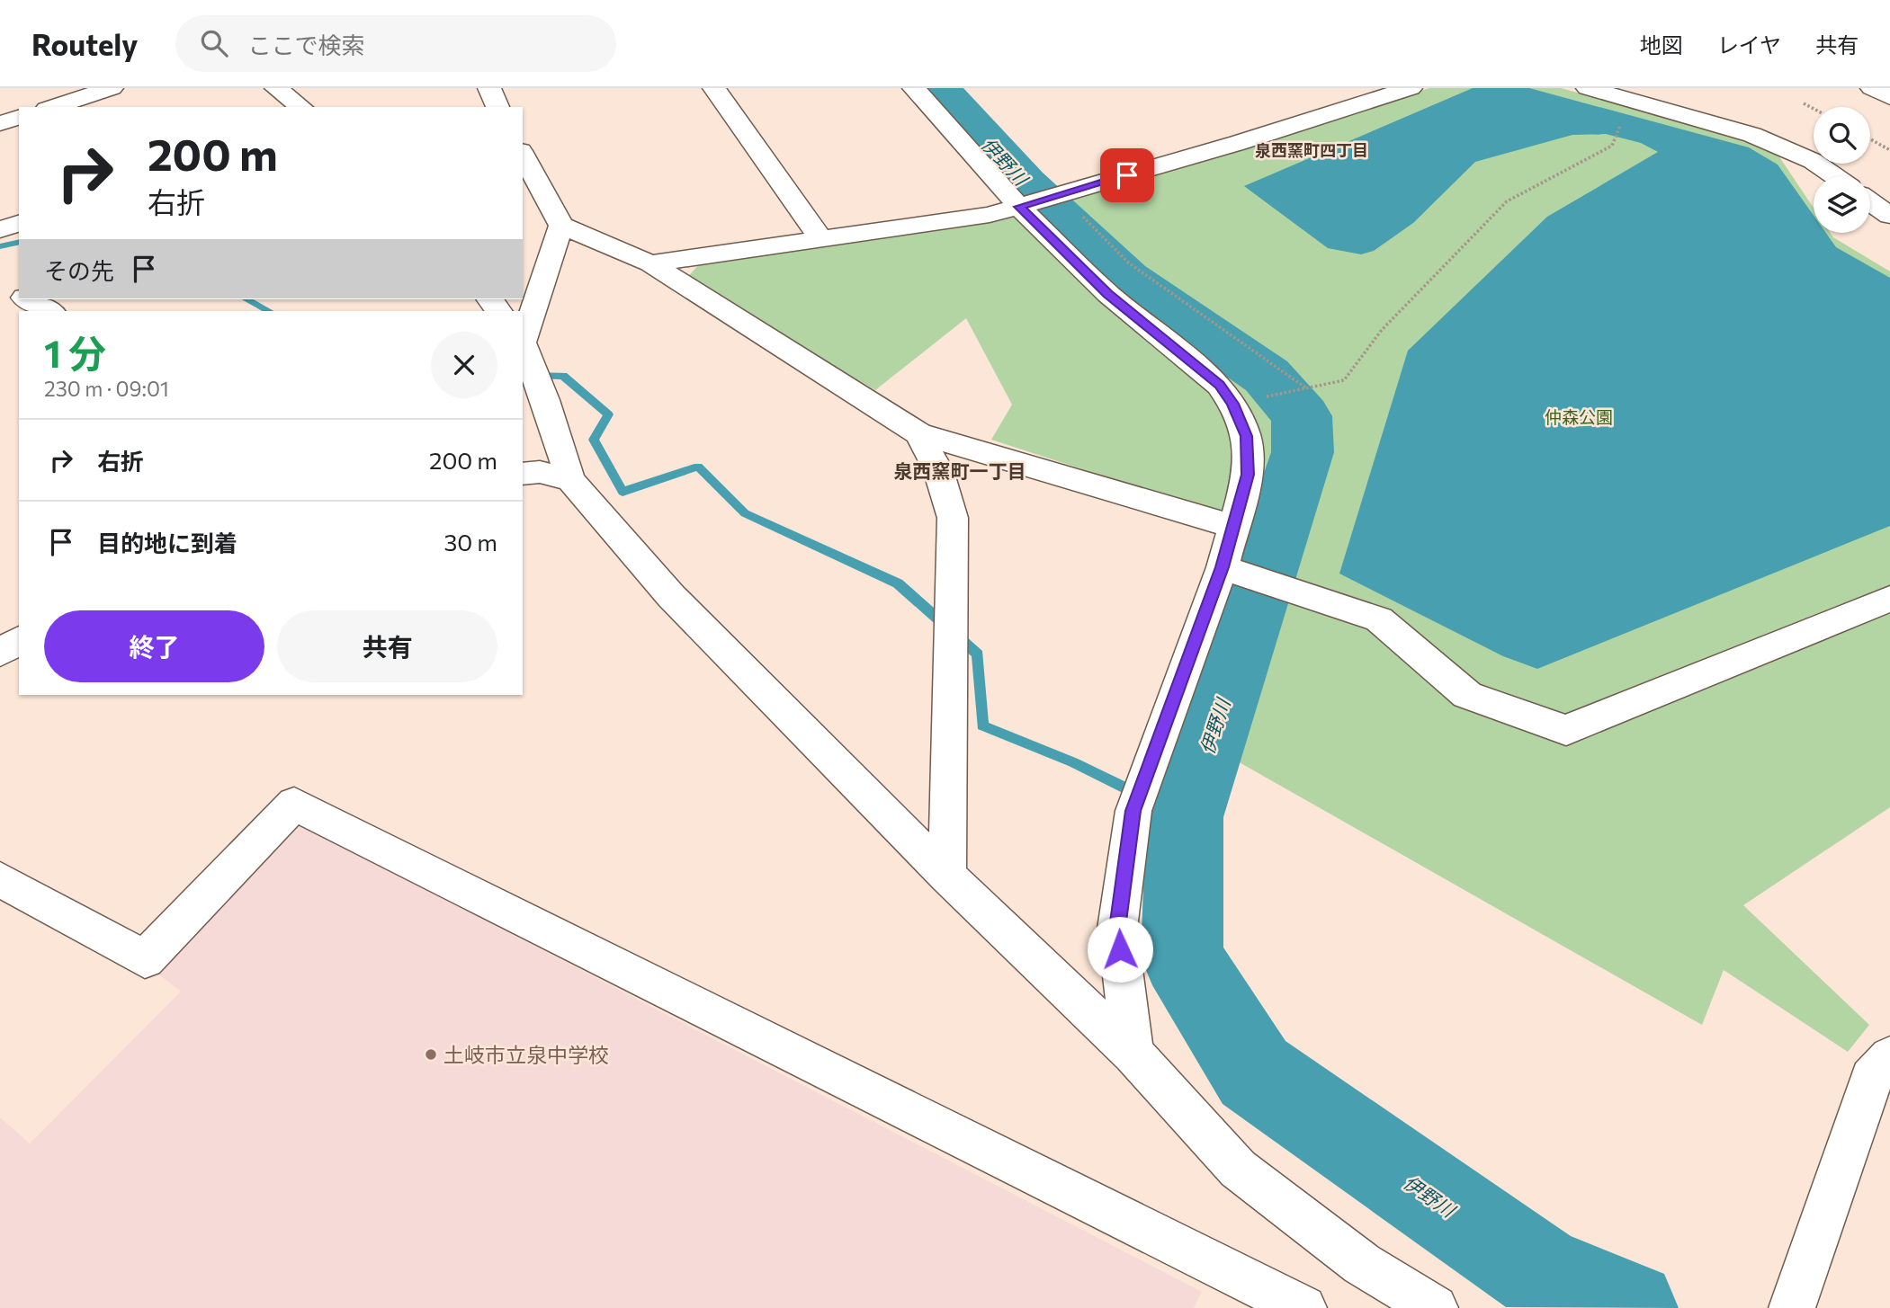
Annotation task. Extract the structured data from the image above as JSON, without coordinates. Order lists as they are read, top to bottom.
{
  "districts": ["泉西窯町四丁目", "泉西窯町一丁目"],
  "water": ["伊野川"],
  "parks": ["仲森公園"],
  "places": ["土岐市立泉中学校"],
  "page": {
    "header": "Routely",
    "search": "ここで検索",
    "nav": ["地図", "レイヤ", "共有"],
    "turn": ["200 m", "右折"],
    "then": "その先",
    "heading": ["1 分", "230 m · 09:01"],
    "list": [
      {
        "name": "右折",
        "value": "200 m"
      },
      {
        "name": "目的地に到着",
        "value": "30 m"
      }
    ],
    "buttons": ["終了", "共有"]
  }
}
